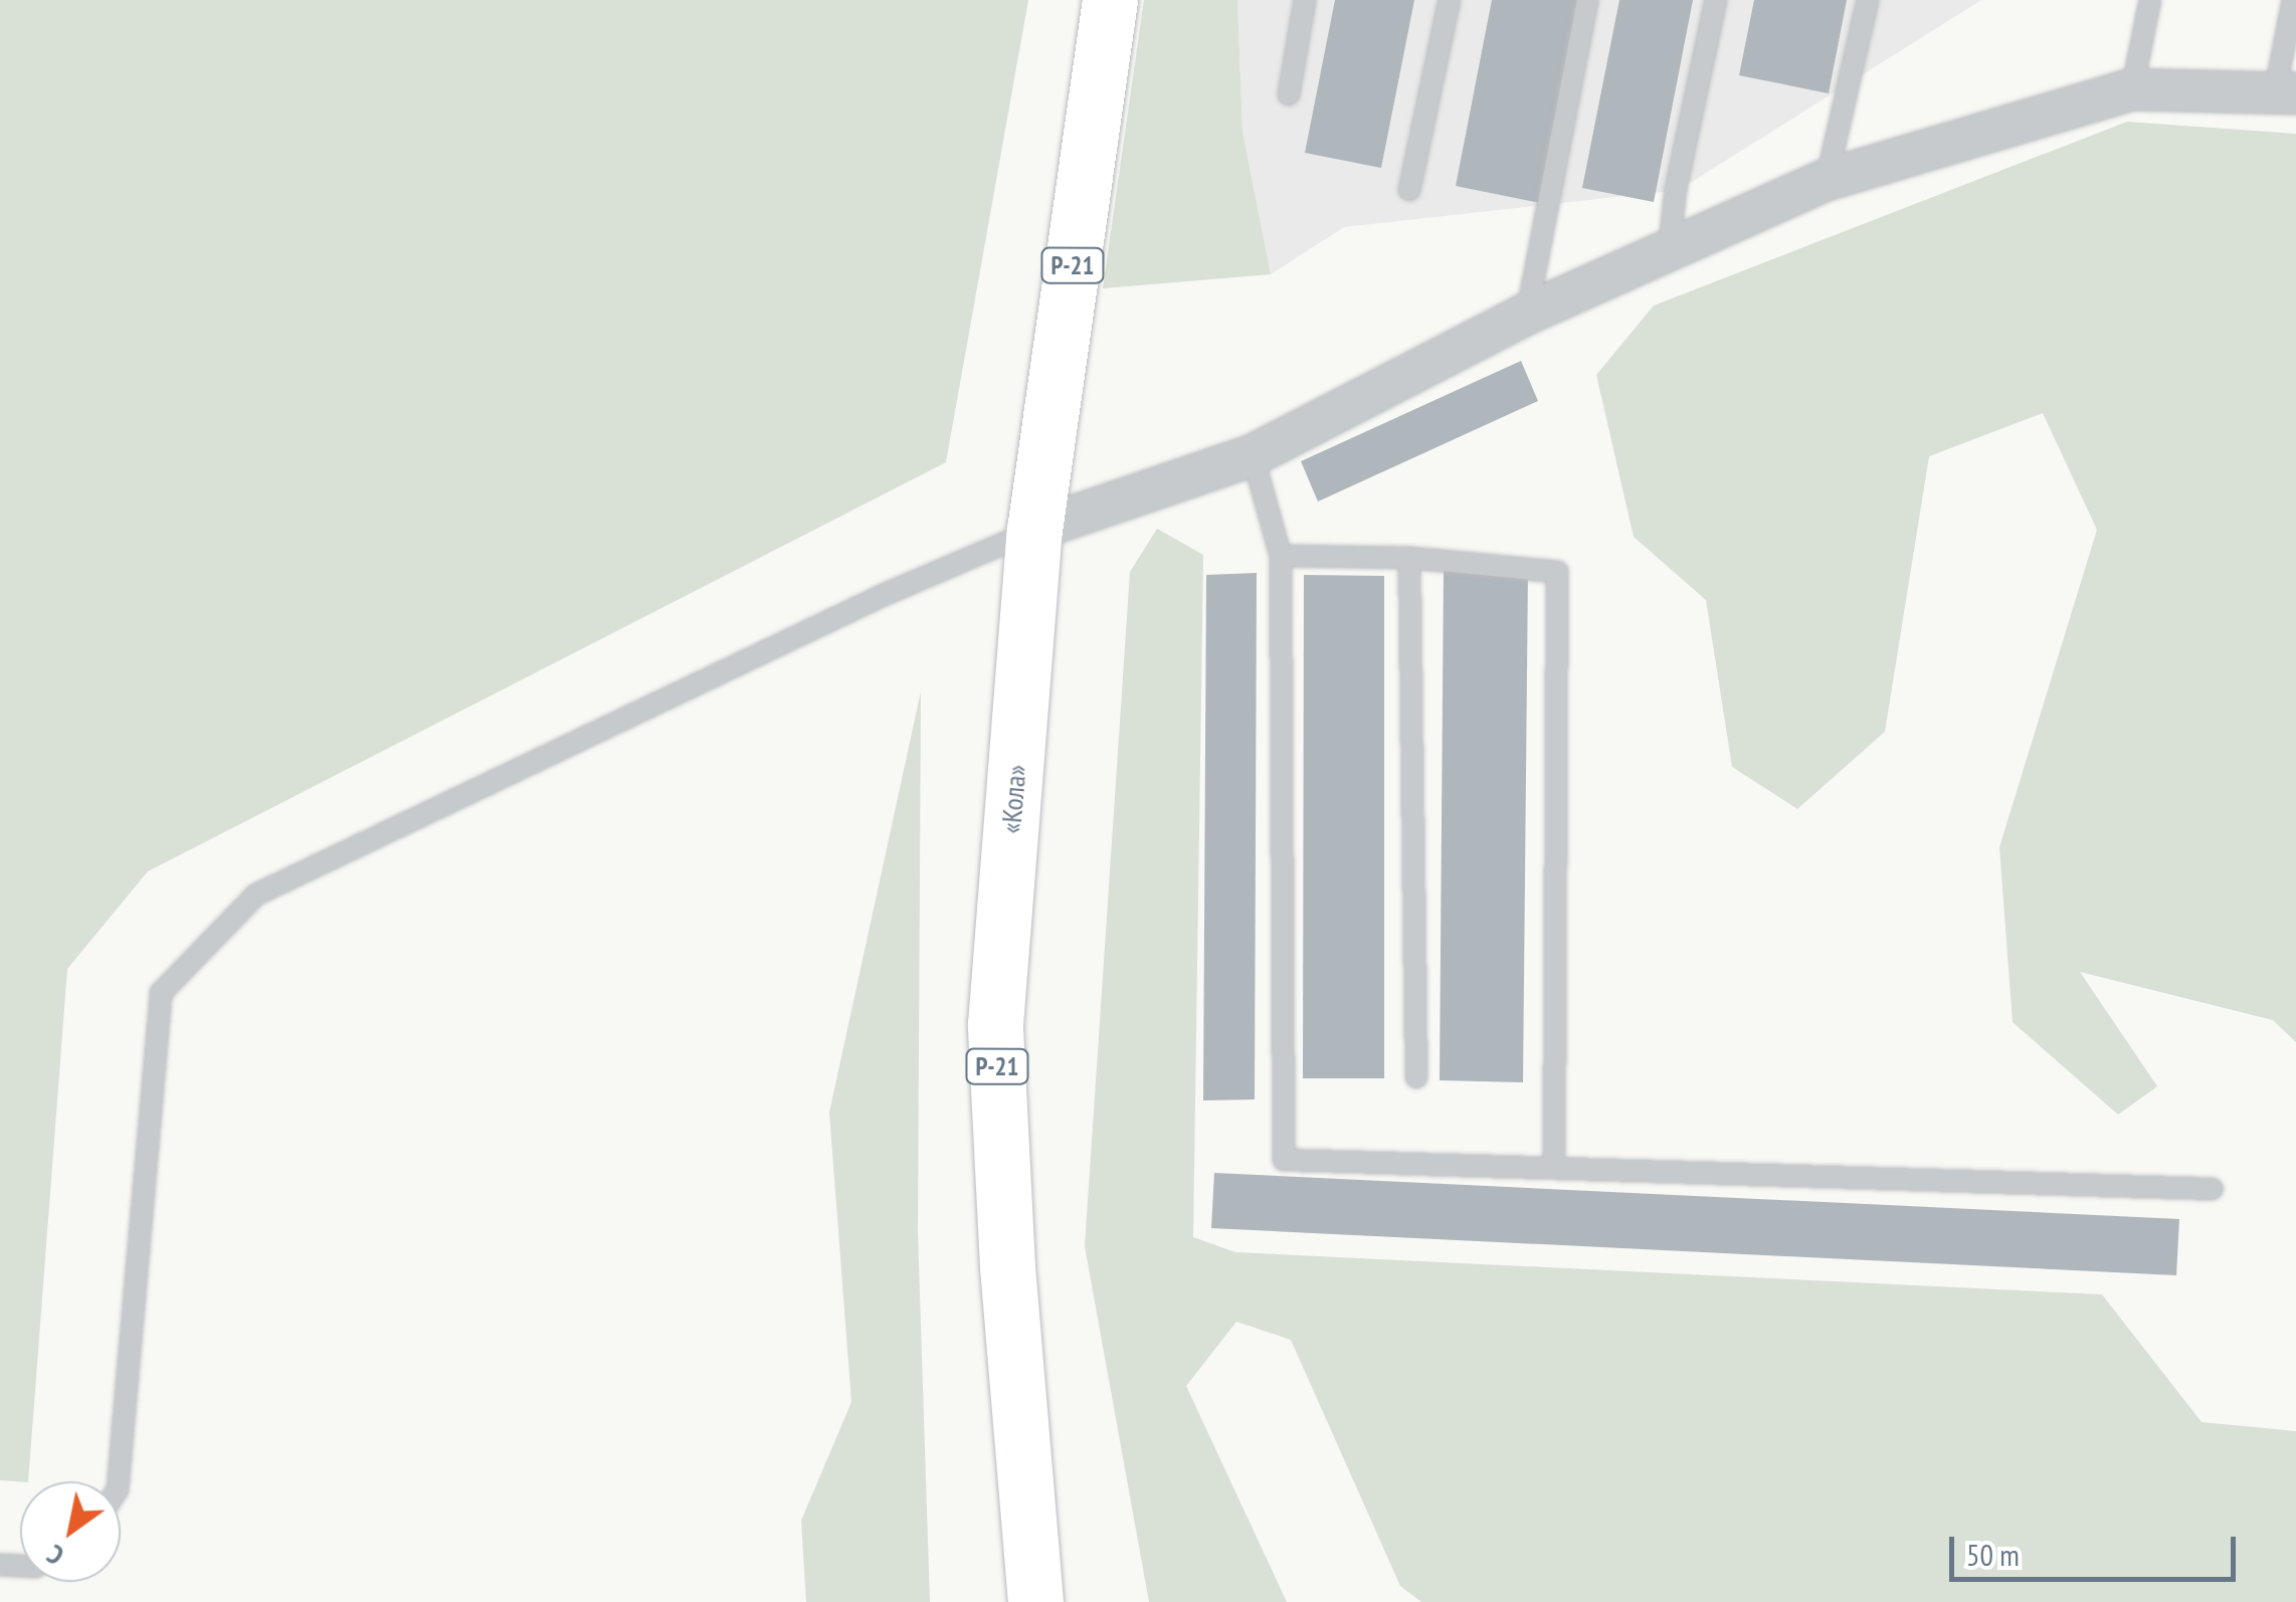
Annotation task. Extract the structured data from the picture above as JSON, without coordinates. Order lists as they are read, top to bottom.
{
  "streets": {
    "highway": ["Р-21", "«Кола»"]
  },
  "scale_bar": "50 m",
  "north": "bottom left"
}
